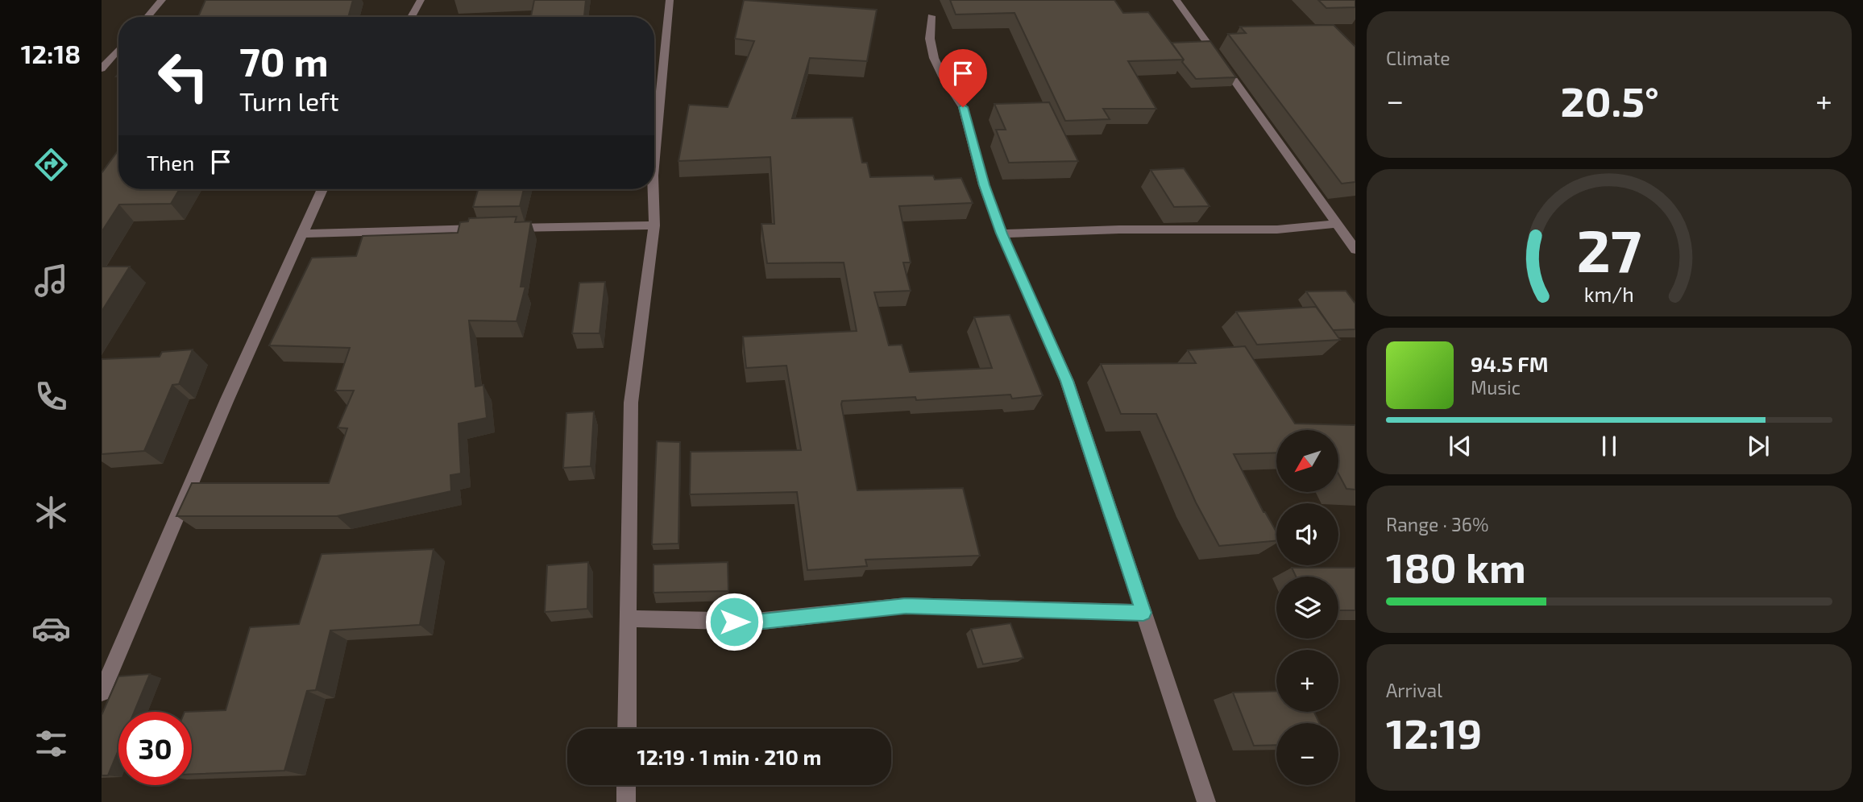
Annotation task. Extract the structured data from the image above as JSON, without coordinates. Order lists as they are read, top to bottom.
{
  "north": "bottom left",
  "page": {
    "tabs": "12:18",
    "tile": [
      "Climate",
      ["Range · 36%", "180 km"],
      ["Arrival", "12:19"]
    ],
    "turn": ["70 m", "Turn left"],
    "heat": ["−", "20.5°", "+"],
    "then": "Then",
    "song": ["94.5 FM", "Music"],
    "map_buttons": ["+", "−"],
    "limit": "30",
    "trip": "12:19 · 1 min · 210 m",
    "gauge": ["27", "km/h"]
  }
}
